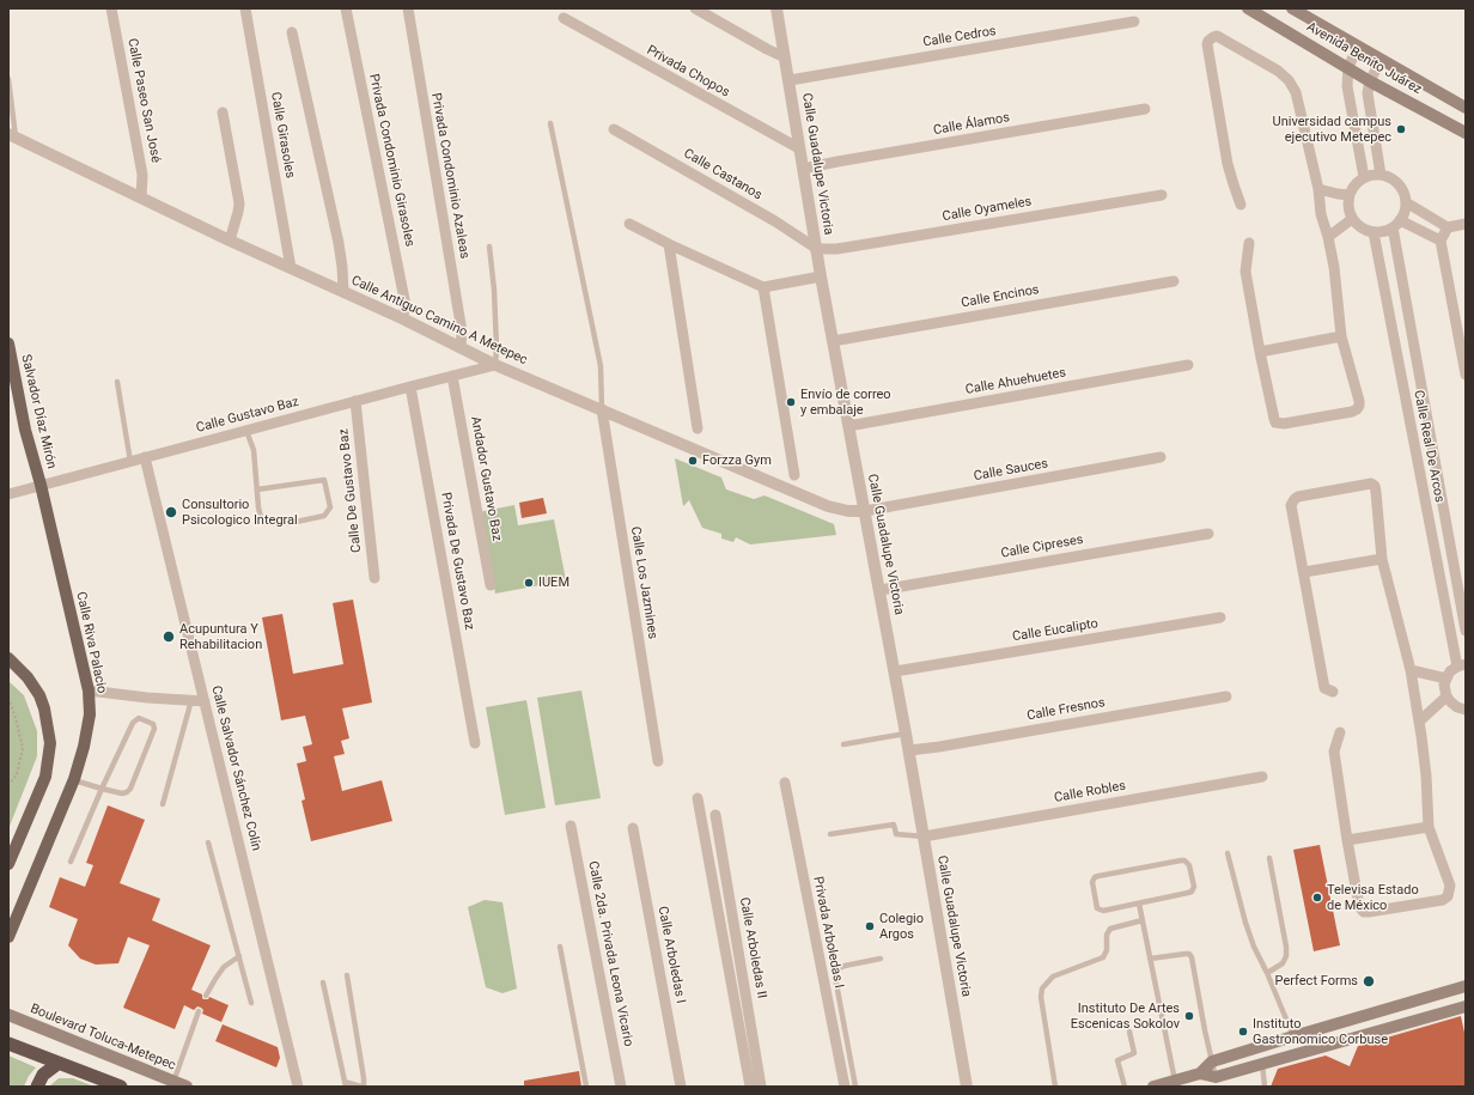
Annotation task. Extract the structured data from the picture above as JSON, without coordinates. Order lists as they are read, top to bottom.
{
  "streets": {
    "main road": [
      "Avenida Benito Juárez",
      "Salvador Díaz Mirón",
      "Calle Riva Palacio",
      "Boulevard Toluca-Metepec"
    ],
    "street": [
      "Calle Cedros",
      "Privada Chopos",
      "Calle Paseo San José",
      "Calle Álamos",
      "Calle Girasoles",
      "Privada Condominio Girasoles",
      "Calle Guadalupe Victoria",
      "Calle Castanos",
      "Privada Condominio Azaleas",
      "Calle Oyameles",
      "Calle Encinos",
      "Calle Antiguo Camino A Metepec",
      "Calle Ahuehuetes",
      "Calle Gustavo Baz",
      "Calle Real De Arcos",
      "Calle Sauces",
      "Andador Gustavo Baz",
      "Calle De Gustavo Baz",
      "Calle Cipreses",
      "Privada De Gustavo Baz",
      "Calle Los Jazmines",
      "Calle Eucalipto",
      "Calle Fresnos",
      "Calle Salvador Sánchez Colín",
      "Calle Robles",
      "Privada Arboledas I",
      "Calle Arboledas II",
      "Calle 2da. Privada Leona Vicario",
      "Calle Arboledas I"
    ]
  },
  "crossings": [
    ["Calle Cedros", "Calle Guadalupe Victoria"],
    ["Privada Chopos", "Calle Guadalupe Victoria"],
    ["Calle Paseo San José", "Calle Antiguo Camino A Metepec"],
    ["Calle Álamos", "Calle Guadalupe Victoria"],
    ["Calle Girasoles", "Calle Antiguo Camino A Metepec"],
    ["Privada Condominio Girasoles", "Calle Antiguo Camino A Metepec"],
    ["Calle Guadalupe Victoria", "Calle Castanos"],
    ["Calle Guadalupe Victoria", "Calle Oyameles"],
    ["Calle Guadalupe Victoria", "Calle Encinos"],
    ["Calle Guadalupe Victoria", "Calle Antiguo Camino A Metepec"],
    ["Calle Guadalupe Victoria", "Calle Ahuehuetes"],
    ["Calle Guadalupe Victoria", "Calle Sauces"],
    ["Calle Guadalupe Victoria", "Calle Cipreses"],
    ["Calle Guadalupe Victoria", "Calle Eucalipto"],
    ["Calle Guadalupe Victoria", "Calle Fresnos"],
    ["Calle Guadalupe Victoria", "Calle Robles"],
    ["Calle Castanos", "Calle Oyameles"],
    ["Privada Condominio Azaleas", "Calle Antiguo Camino A Metepec"],
    ["Calle Antiguo Camino A Metepec", "Calle Gustavo Baz"],
    ["Calle Antiguo Camino A Metepec", "Calle Sauces"],
    ["Calle Antiguo Camino A Metepec", "Calle Los Jazmines"],
    ["Salvador Díaz Mirón", "Calle Gustavo Baz"],
    ["Salvador Díaz Mirón", "Calle Riva Palacio"],
    ["Calle Gustavo Baz", "Andador Gustavo Baz"],
    ["Calle Gustavo Baz", "Calle De Gustavo Baz"],
    ["Calle Gustavo Baz", "Privada De Gustavo Baz"],
    ["Calle Gustavo Baz", "Calle Riva Palacio"],
    ["Calle Gustavo Baz", "Calle Salvador Sánchez Colín"]
  ],
  "places": [
    "Universidad campus ejecutivo Metepec",
    "Envío de correo y embalaje",
    "Forzza Gym",
    "Consultorio Psicologico Integral",
    "IUEM",
    "Acupuntura Y Rehabilitacion",
    "Televisa Estado de México",
    "Colegio Argos",
    "Perfect Forms",
    "Instituto De Artes Escenicas Sokolov",
    "Instituto Gastronomico Corbuse"
  ]
}
